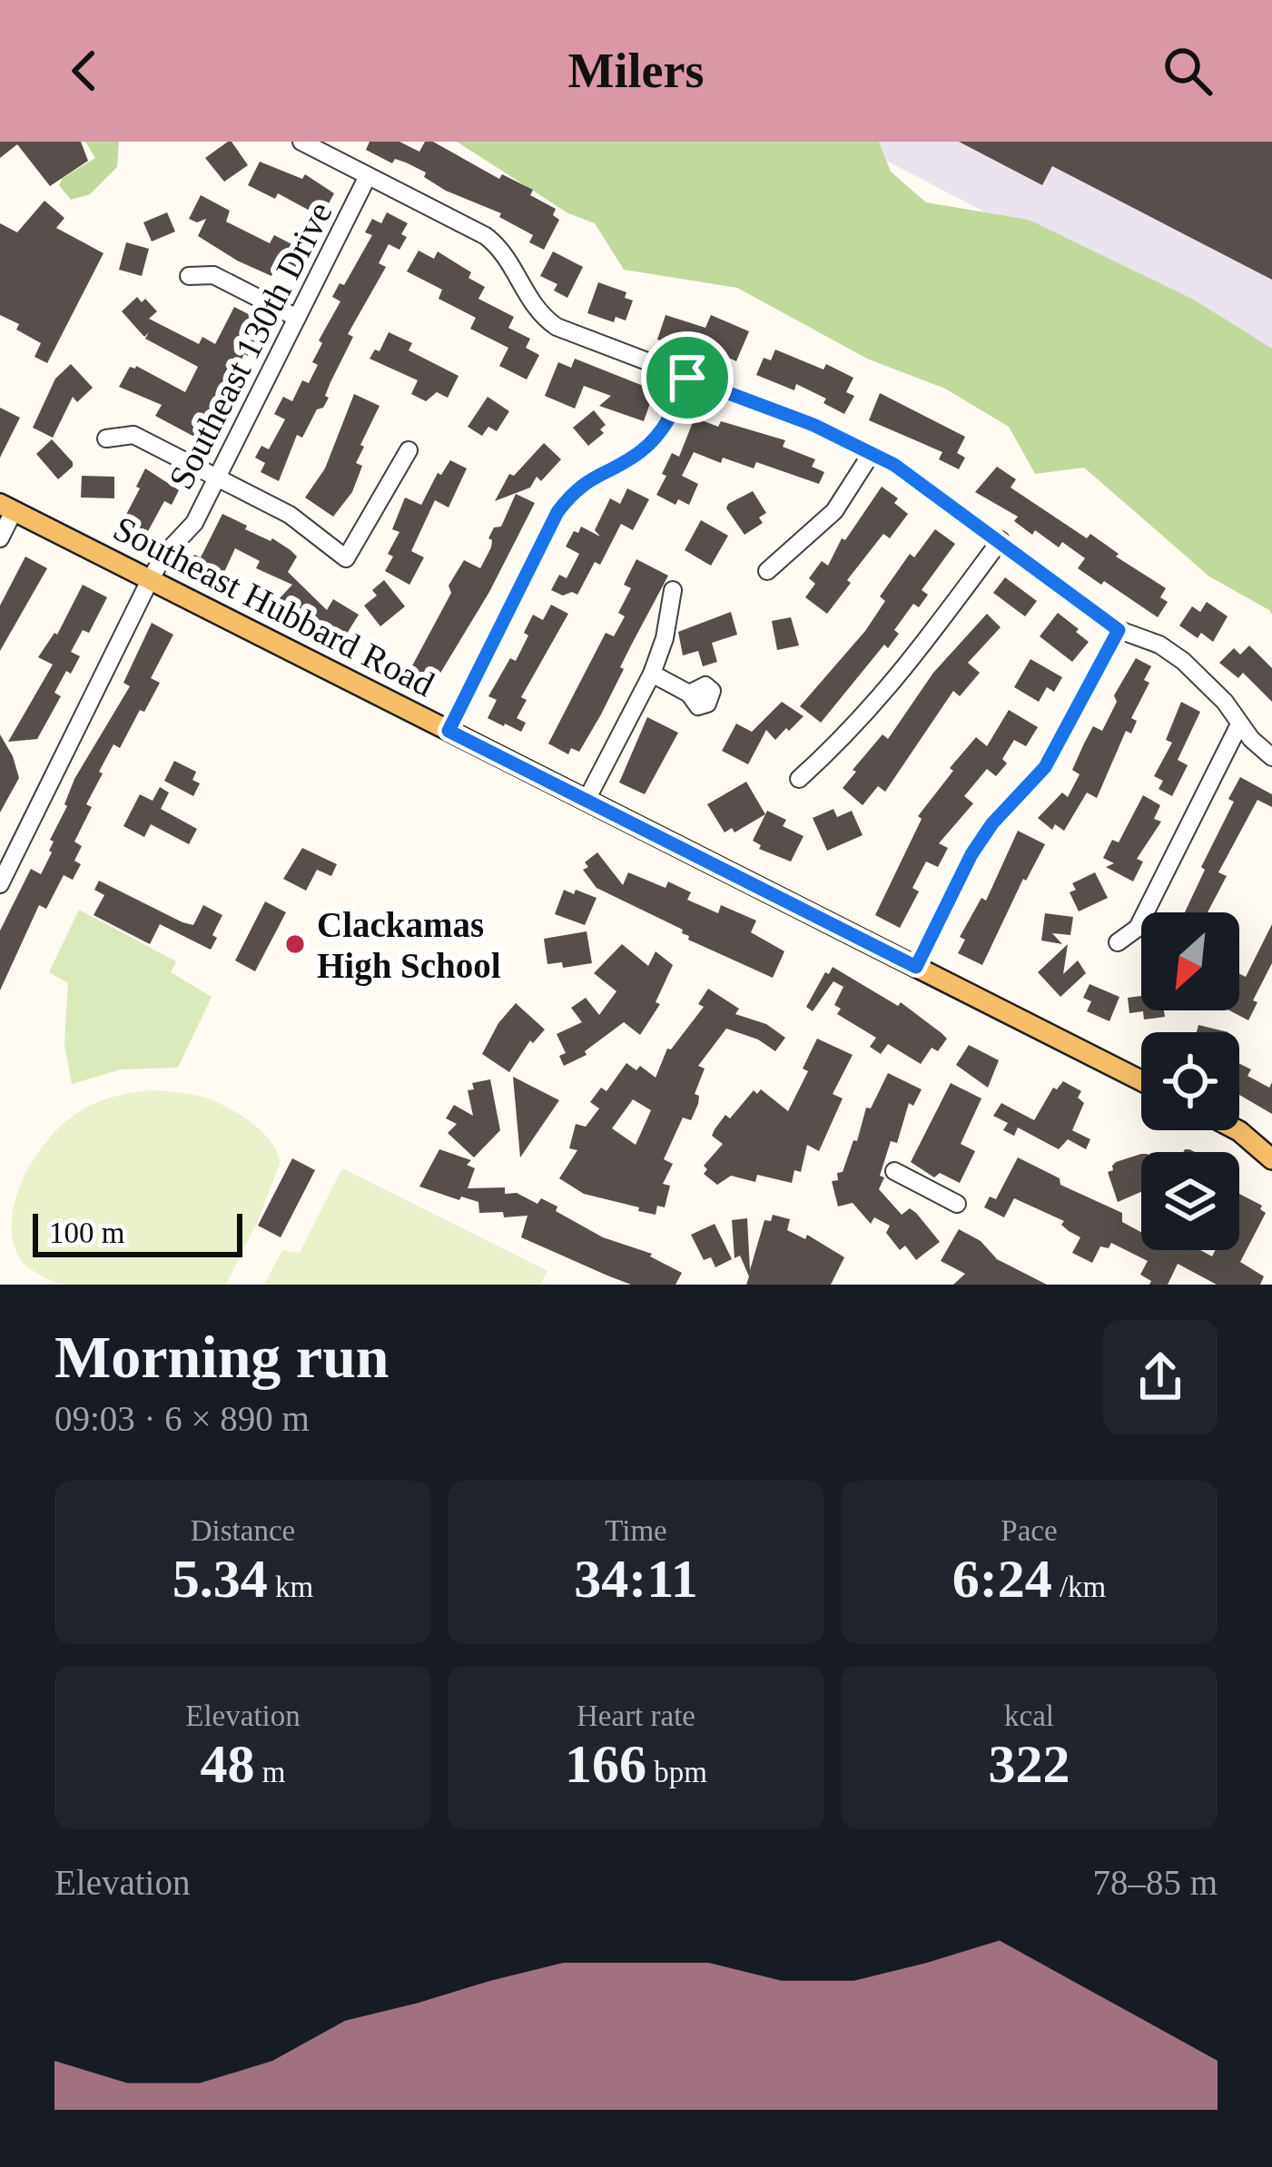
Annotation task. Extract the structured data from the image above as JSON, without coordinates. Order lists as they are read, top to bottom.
{
  "streets": {
    "main road": ["Southeast Hubbard Road"],
    "street": ["Southeast 130th Drive"]
  },
  "crossings": [
    ["Southeast 130th Drive", "Southeast Hubbard Road"]
  ],
  "places": ["Clackamas High School"],
  "scale_bar": "100 m",
  "north": "bottom left",
  "page": {
    "header": "Milers",
    "scale": "100 m",
    "heading": ["Morning run", "09:03 · 6 × 890 m"],
    "stats": [
      ["Distance", "5.34 km"],
      ["Time", "34:11"],
      ["Pace", "6:24 /km"],
      ["Elevation", "48 m"],
      ["Heart rate", "166 bpm"],
      ["kcal", "322"]
    ],
    "chart": ["Elevation", "78–85 m"]
  }
}
